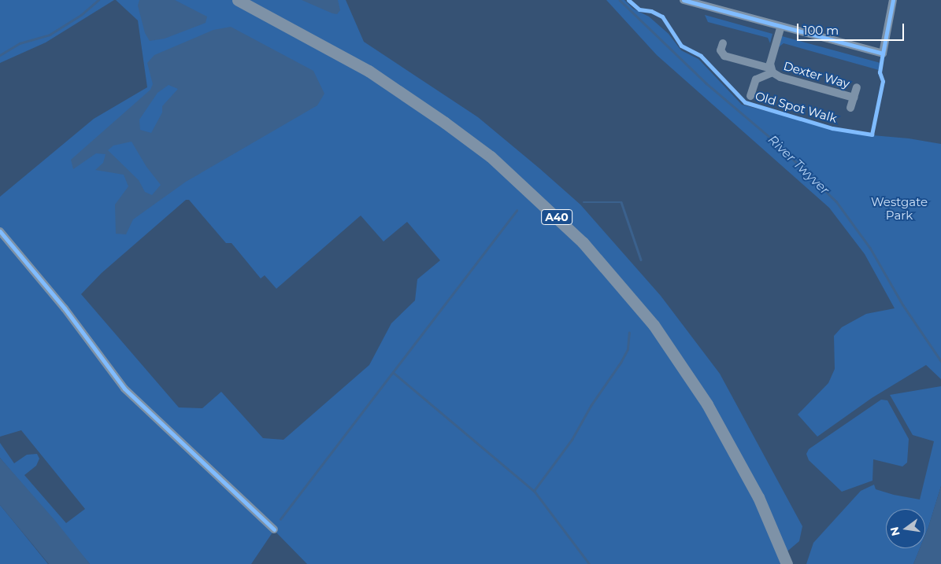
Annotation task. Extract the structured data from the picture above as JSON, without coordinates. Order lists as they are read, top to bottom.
{
  "streets": {
    "highway": ["A40"],
    "street": ["Dexter Way"],
    "cycle path": ["Old Spot Walk"]
  },
  "water": ["River Twyver"],
  "parks": ["Westgate Park"],
  "scale_bar": "100 m",
  "north": "left"
}
